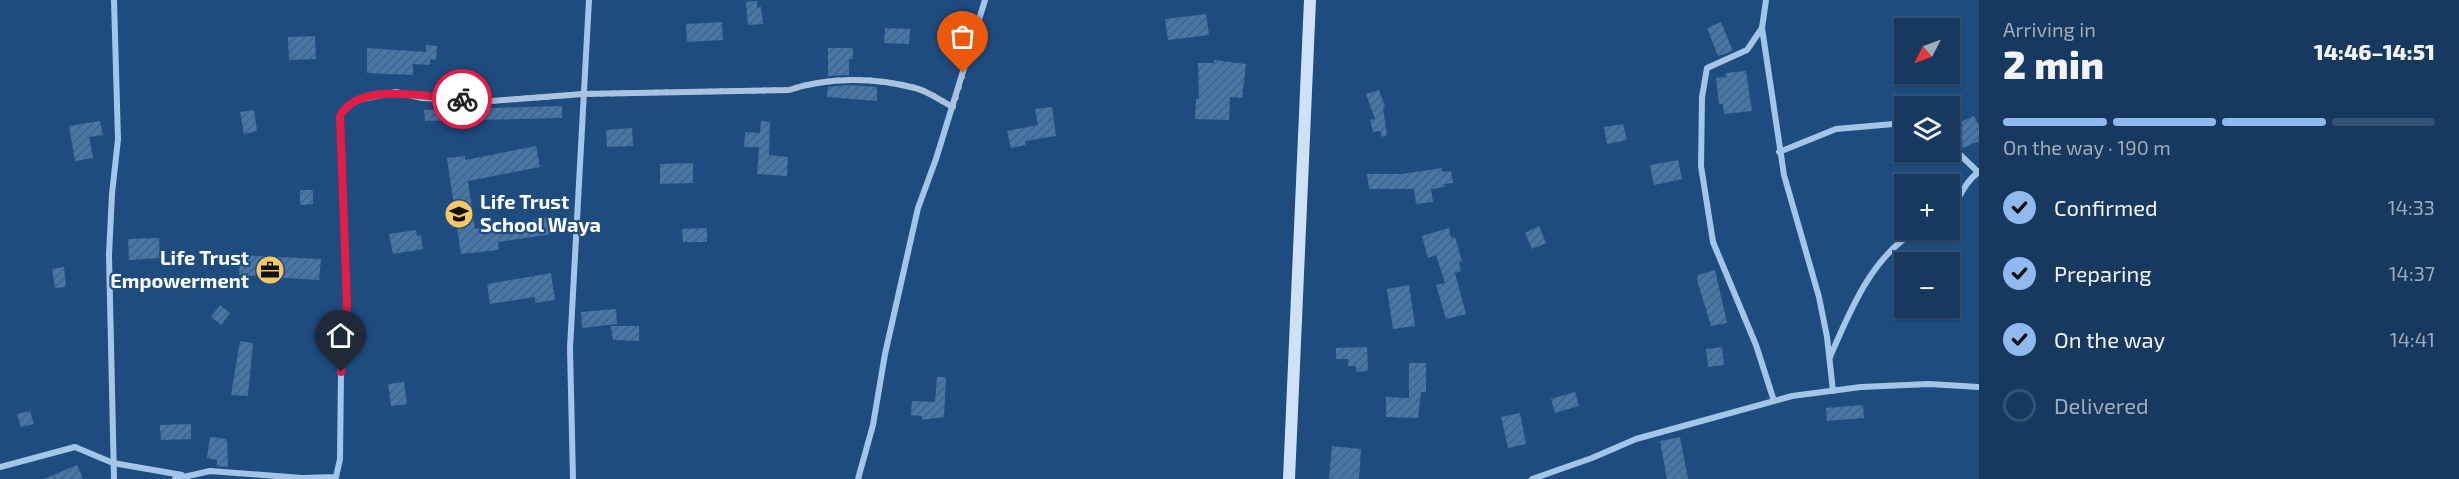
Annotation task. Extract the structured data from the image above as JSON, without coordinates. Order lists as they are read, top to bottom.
{
  "places": {
    "school or university": ["Life Trust School Waya"],
    "office": ["Life Trust Empowerment"]
  },
  "north": "bottom left",
  "page": {
    "heading": ["2 min", "Arriving in", "14:46–14:51"],
    "map_buttons": ["+", "−"],
    "bar": "On the way · 190 m",
    "list": [
      ["Confirmed", "14:33"],
      ["Preparing", "14:37"],
      ["On the way", "14:41"],
      "Delivered"
    ]
  }
}
